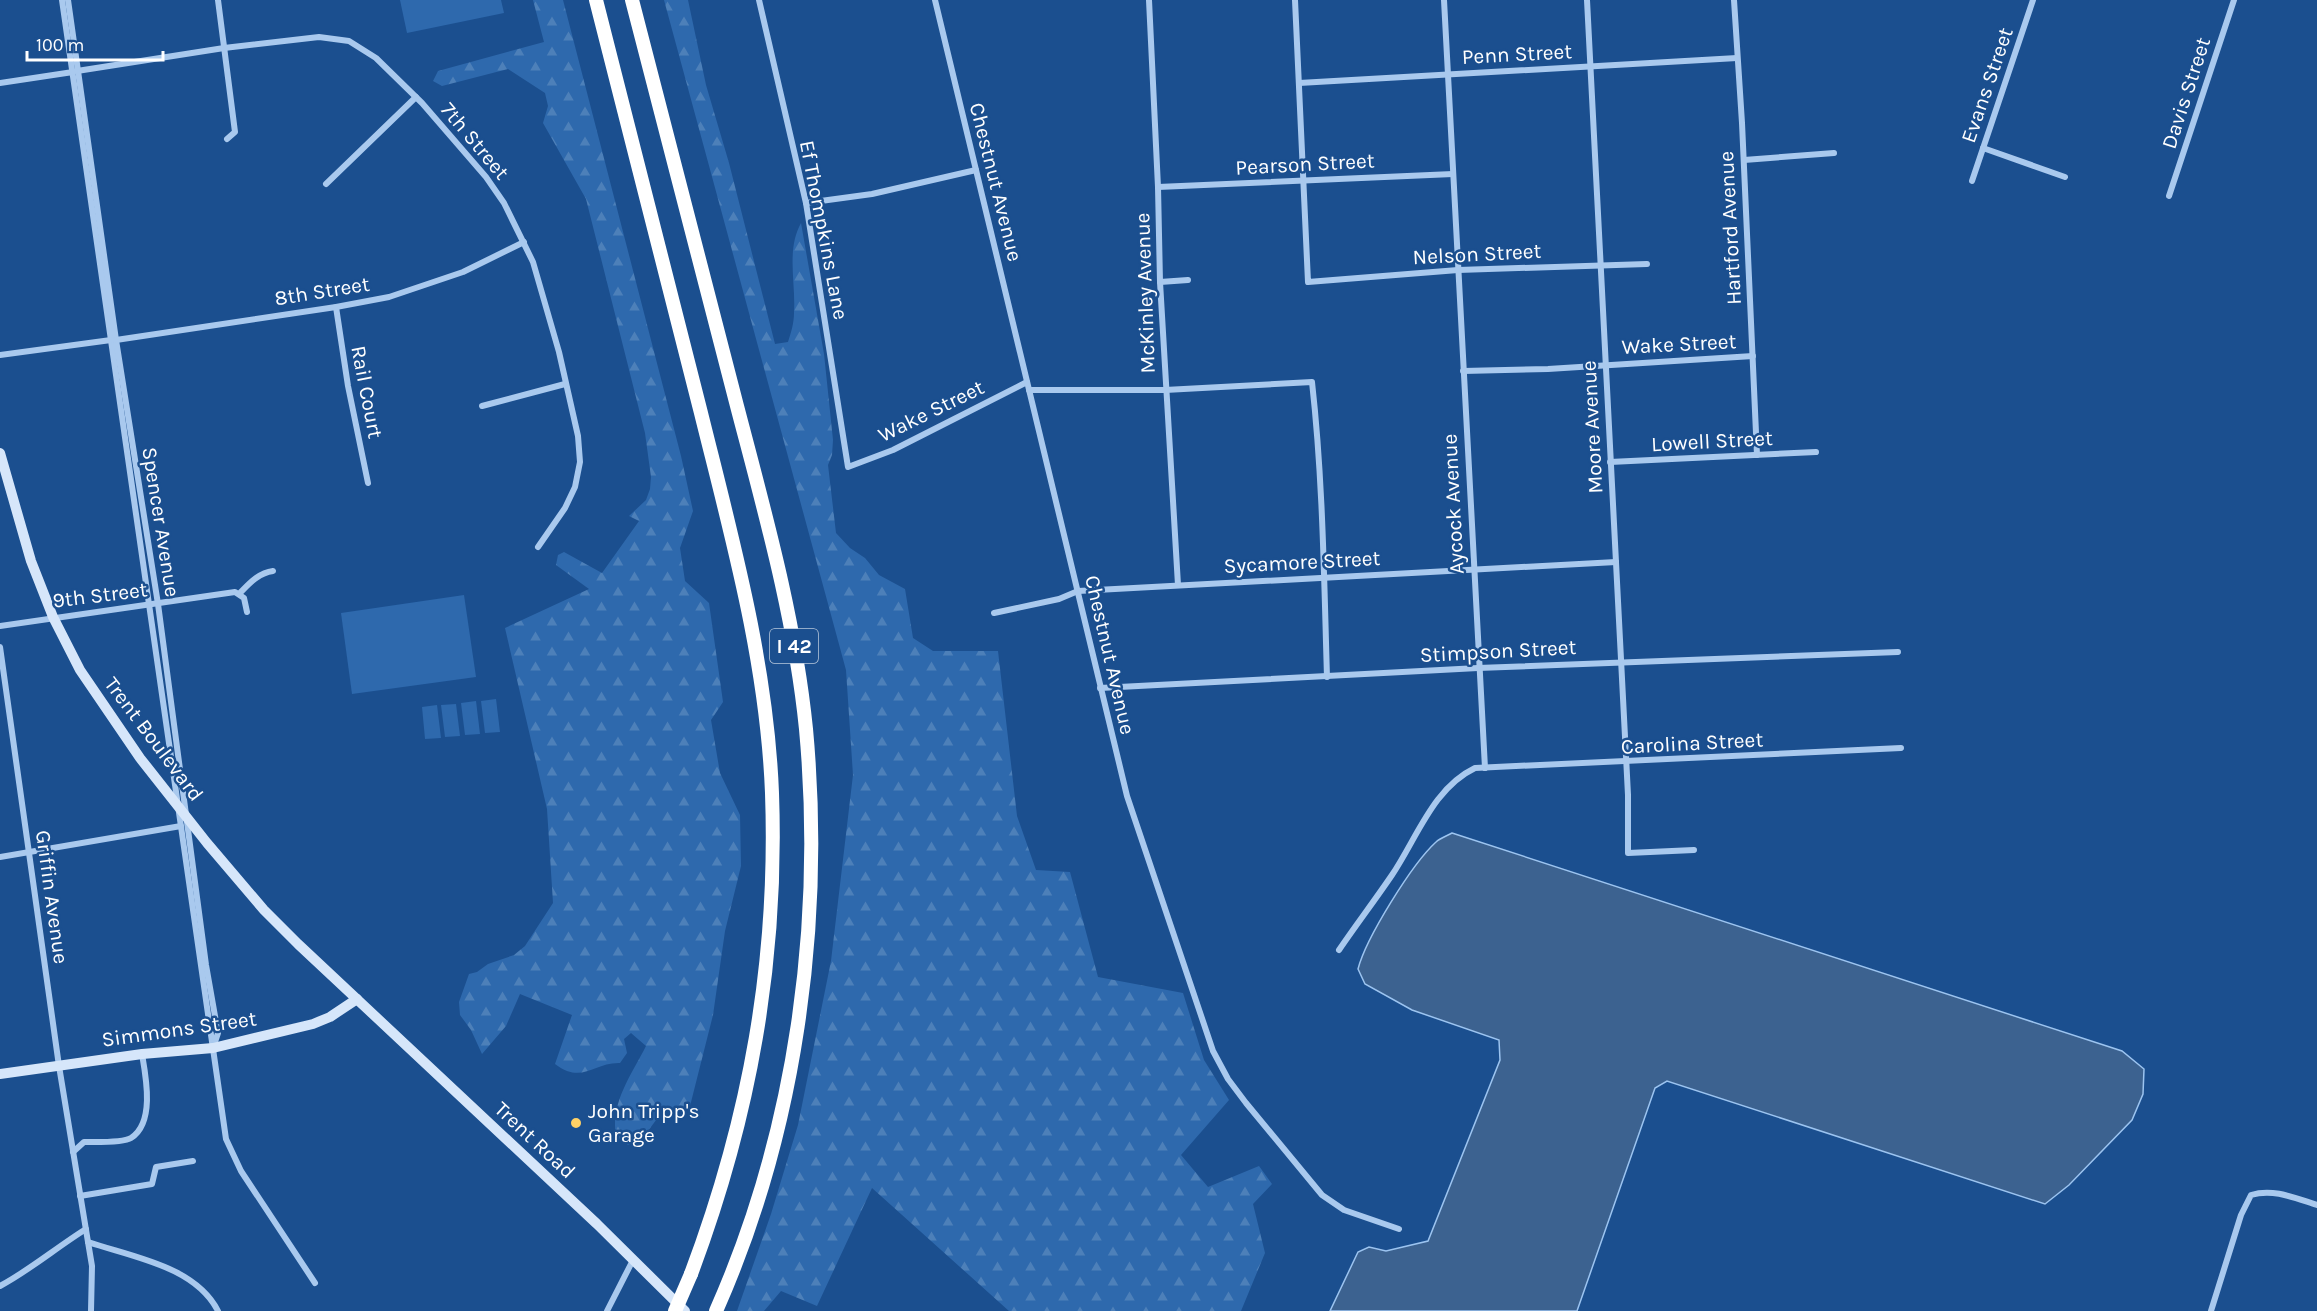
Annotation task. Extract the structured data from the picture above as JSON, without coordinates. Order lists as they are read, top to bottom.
{
  "streets": {
    "highway": ["I 42"],
    "street": [
      "Penn Street",
      "Evans Street",
      "Davis Street",
      "7th Street",
      "Pearson Street",
      "Chestnut Avenue",
      "Hartford Avenue",
      "Ef Thompkins Lane",
      "Nelson Street",
      "8th Street",
      "McKinley Avenue",
      "Wake Street",
      "Rail Court",
      "Moore Avenue",
      "Lowell Street",
      "Aycock Avenue",
      "Spencer Avenue",
      "Sycamore Street",
      "9th Street",
      "Stimpson Street",
      "Trent Boulevard",
      "Carolina Street",
      "Griffin Avenue",
      "Simmons Street",
      "Trent Road"
    ]
  },
  "crossings": [
    ["Penn Street", "Hartford Avenue"],
    ["Penn Street", "Moore Avenue"],
    ["Penn Street", "Aycock Avenue"],
    ["7th Street", "8th Street"],
    ["7th Street", "Spencer Avenue"],
    ["Pearson Street", "Nelson Street"],
    ["Pearson Street", "McKinley Avenue"],
    ["Pearson Street", "Aycock Avenue"],
    ["Chestnut Avenue", "Wake Street"],
    ["Chestnut Avenue", "Sycamore Street"],
    ["Chestnut Avenue", "Stimpson Street"],
    ["Hartford Avenue", "Wake Street"],
    ["Hartford Avenue", "Lowell Street"],
    ["Ef Thompkins Lane", "Wake Street"],
    ["Nelson Street", "Moore Avenue"],
    ["Nelson Street", "Aycock Avenue"],
    ["8th Street", "Rail Court"],
    ["8th Street", "Spencer Avenue"],
    ["McKinley Avenue", "Sycamore Street"],
    ["Wake Street", "Moore Avenue"],
    ["Wake Street", "Aycock Avenue"],
    ["Moore Avenue", "Lowell Street"],
    ["Moore Avenue", "Sycamore Street"],
    ["Moore Avenue", "Stimpson Street"],
    ["Moore Avenue", "Carolina Street"],
    ["Aycock Avenue", "Sycamore Street"],
    ["Aycock Avenue", "Stimpson Street"],
    ["Aycock Avenue", "Carolina Street"],
    ["Spencer Avenue", "9th Street"],
    ["Spencer Avenue", "Trent Boulevard"],
    ["Spencer Avenue", "Simmons Street"],
    ["9th Street", "Trent Boulevard"],
    ["Trent Boulevard", "Simmons Street"],
    ["Trent Boulevard", "Trent Road"],
    ["Griffin Avenue", "Simmons Street"],
    ["Simmons Street", "Trent Road"]
  ],
  "places": ["John Tripp's Garage"],
  "scale_bar": "100 m"
}
